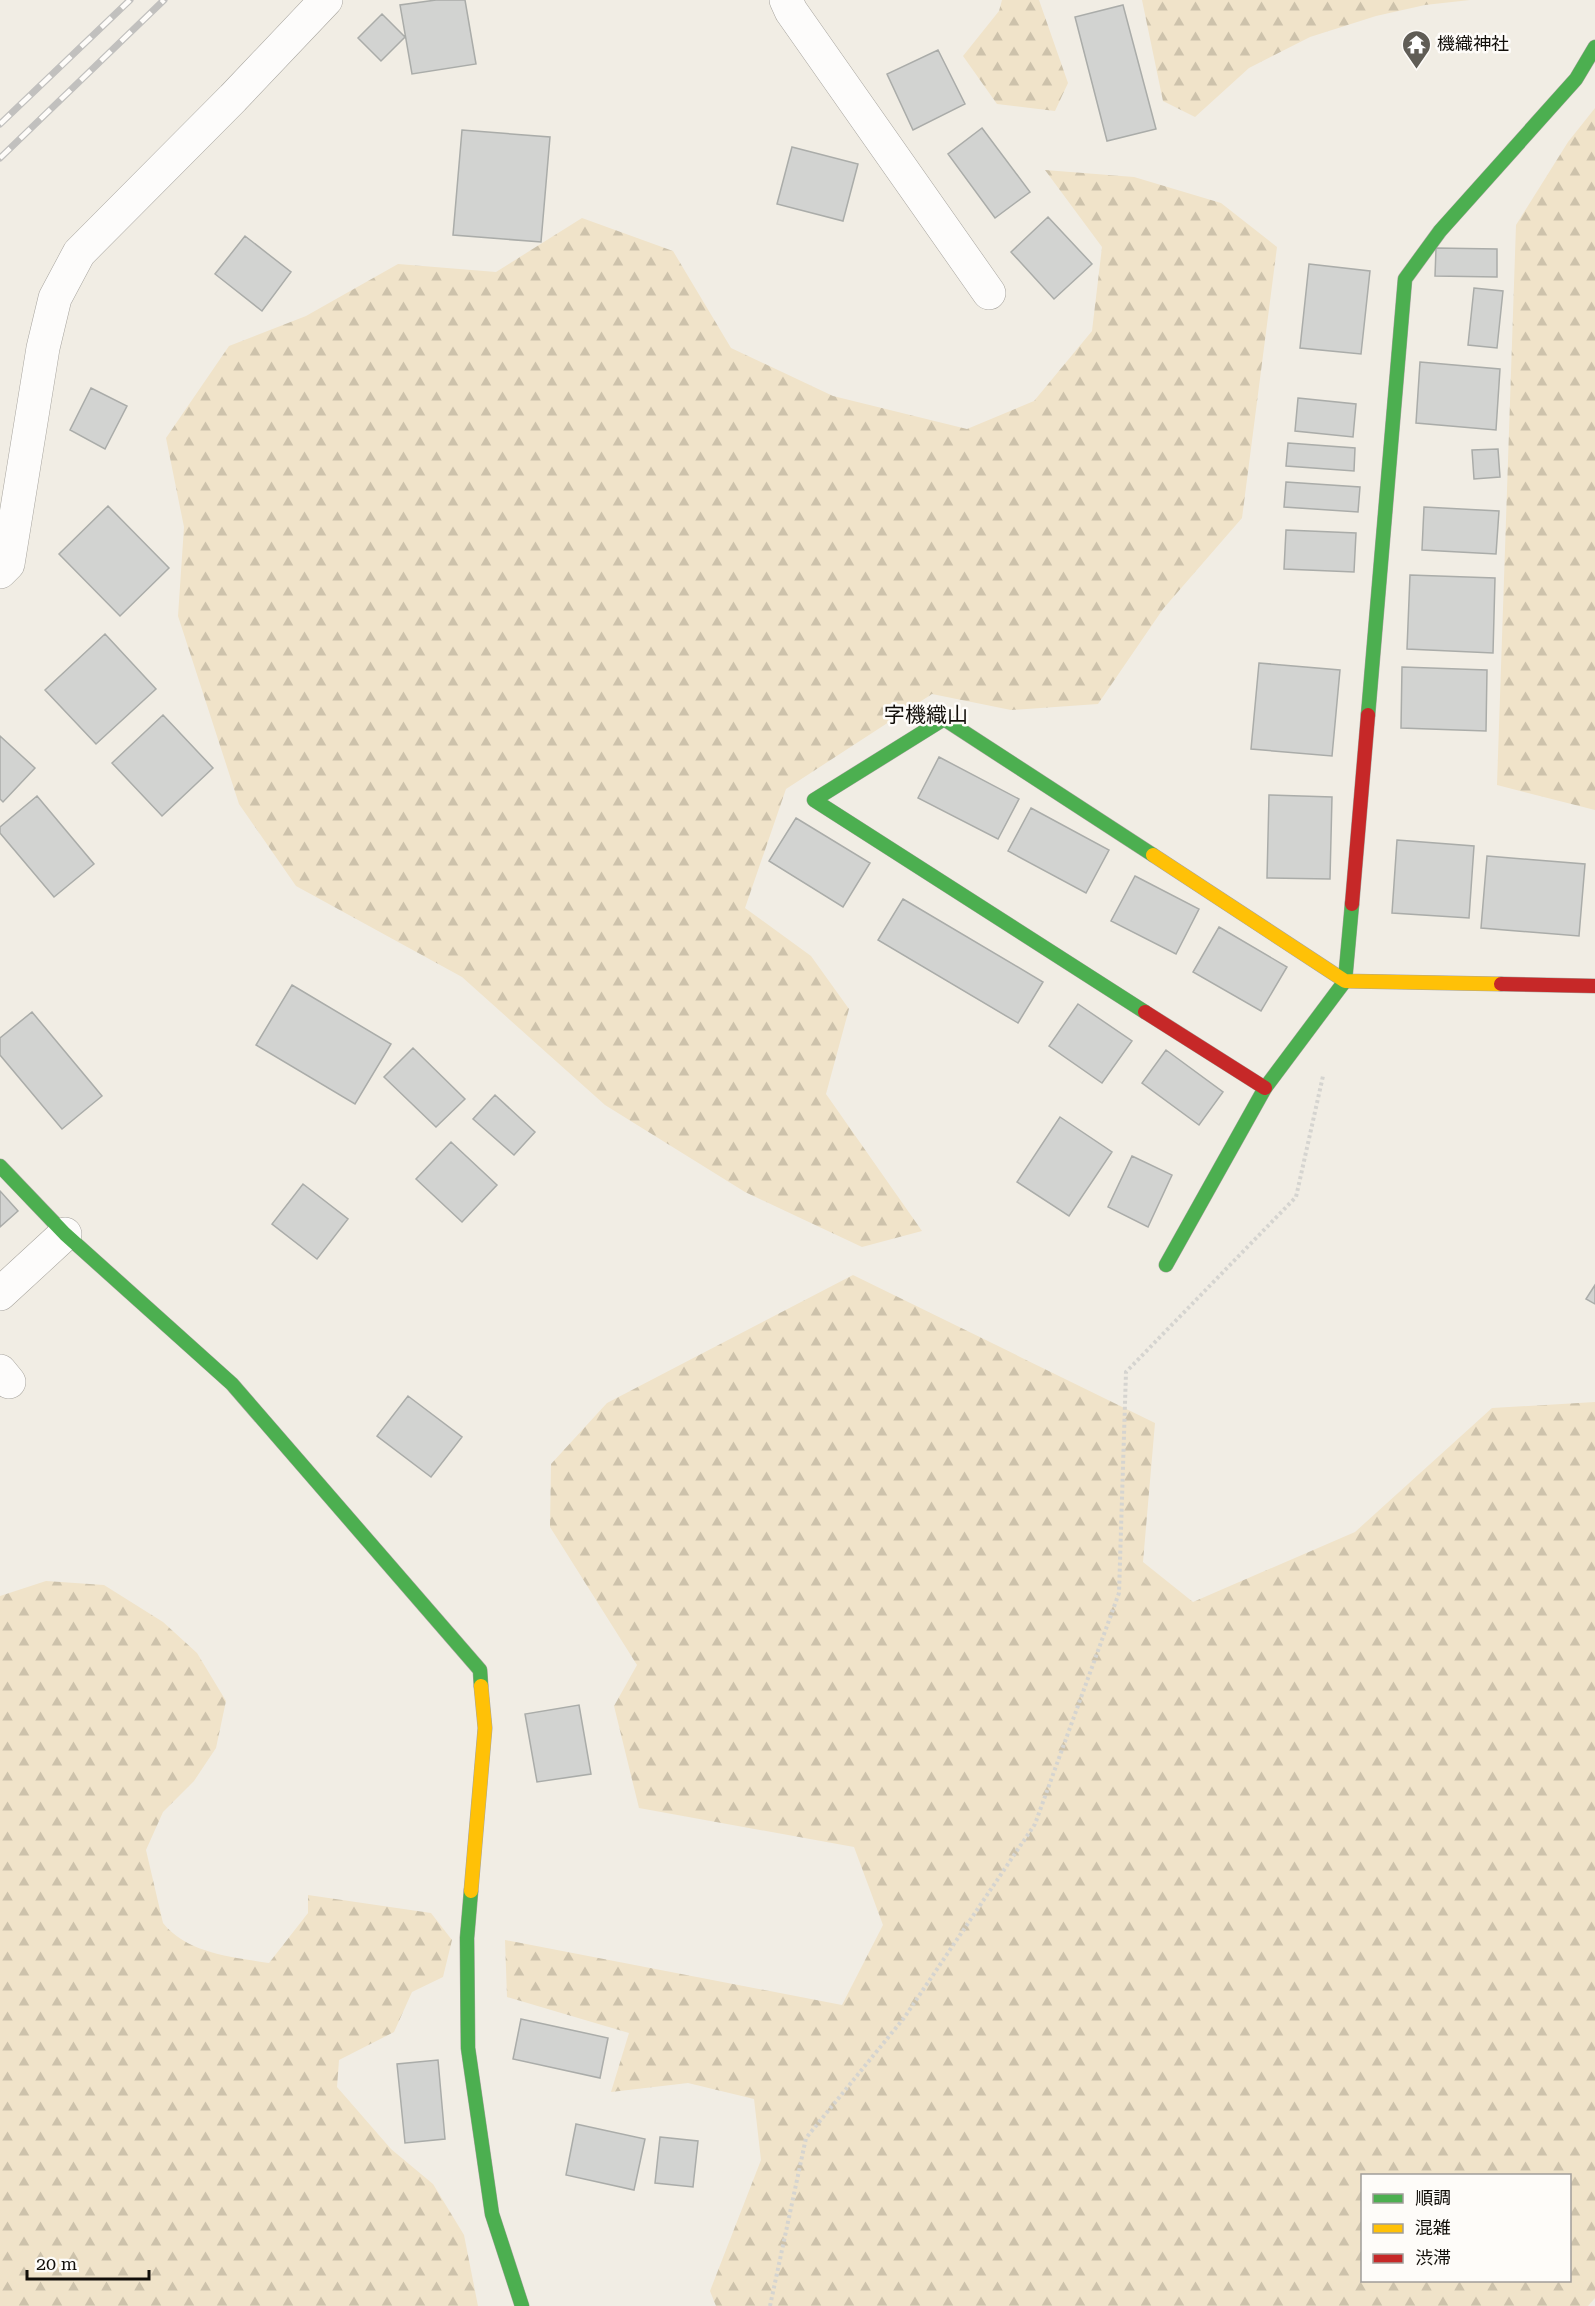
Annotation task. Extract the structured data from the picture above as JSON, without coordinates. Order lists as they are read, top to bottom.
{
  "districts": ["字機織山"],
  "places": {
    "temple": ["機織神社"]
  },
  "legend": ["順調", "混雑", "渋滞"],
  "scale_bar": "20 m"
}
